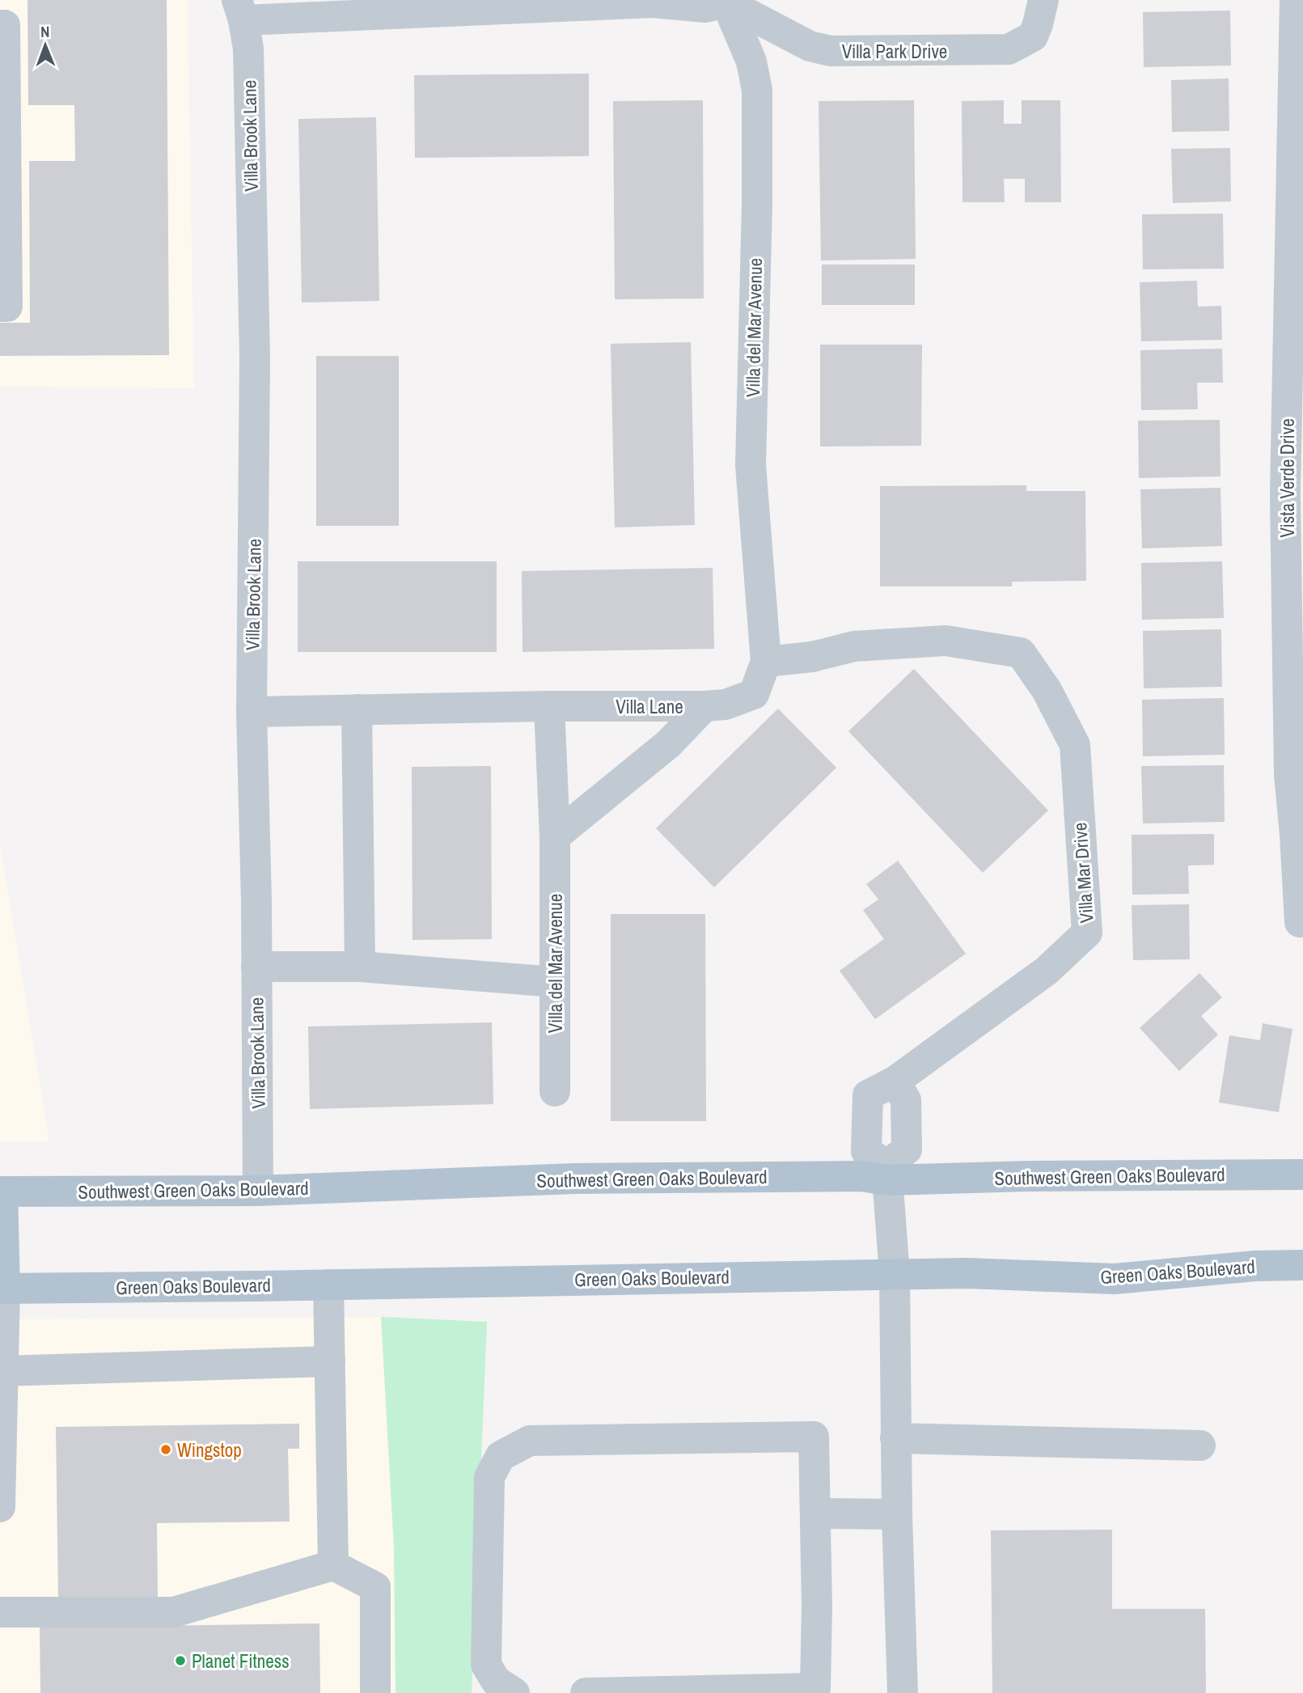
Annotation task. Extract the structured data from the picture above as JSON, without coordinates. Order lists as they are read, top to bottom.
{
  "streets": {
    "main road": ["Southwest Green Oaks Boulevard", "Green Oaks Boulevard"],
    "street": [
      "Villa Park Drive",
      "Villa Brook Lane",
      "Villa del Mar Avenue",
      "Vista Verde Drive",
      "Villa Lane",
      "Villa Mar Drive"
    ]
  },
  "crossings": [
    ["Villa Park Drive", "Villa del Mar Avenue"],
    ["Villa Brook Lane", "Villa Lane"],
    ["Villa Brook Lane", "Southwest Green Oaks Boulevard"],
    ["Villa del Mar Avenue", "Villa Lane"],
    ["Villa del Mar Avenue", "Villa Mar Drive"],
    ["Villa Lane", "Villa Mar Drive"],
    ["Villa Mar Drive", "Southwest Green Oaks Boulevard"]
  ],
  "places": ["Wingstop", "Planet Fitness"],
  "north": "top"
}
